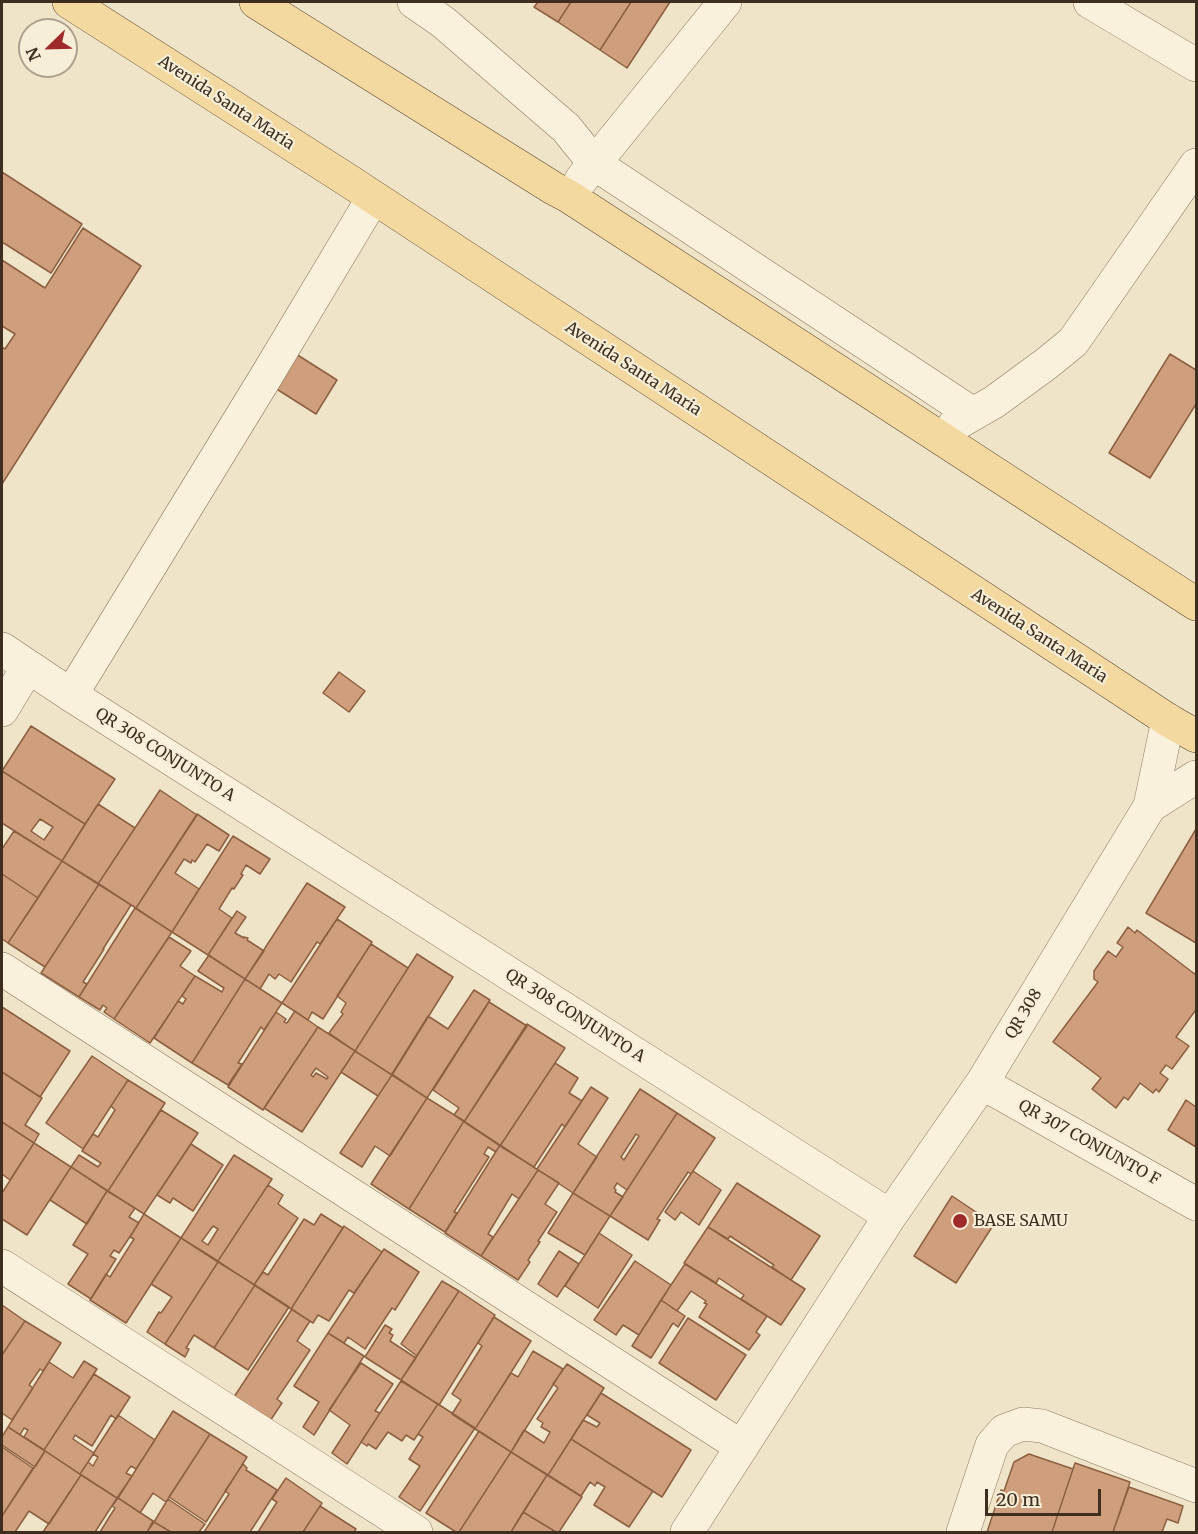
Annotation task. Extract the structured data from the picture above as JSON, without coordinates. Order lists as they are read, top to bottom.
{
  "streets": {
    "main road": ["Avenida Santa Maria"],
    "street": ["QR 308 CONJUNTO A", "QR 308", "QR 307 CONJUNTO F"]
  },
  "crossings": [
    ["Avenida Santa Maria", "QR 308"],
    ["QR 308 CONJUNTO A", "QR 308"],
    ["QR 308", "QR 307 CONJUNTO F"]
  ],
  "places": ["BASE SAMU"],
  "scale_bar": "20 m",
  "north": "bottom left"
}
